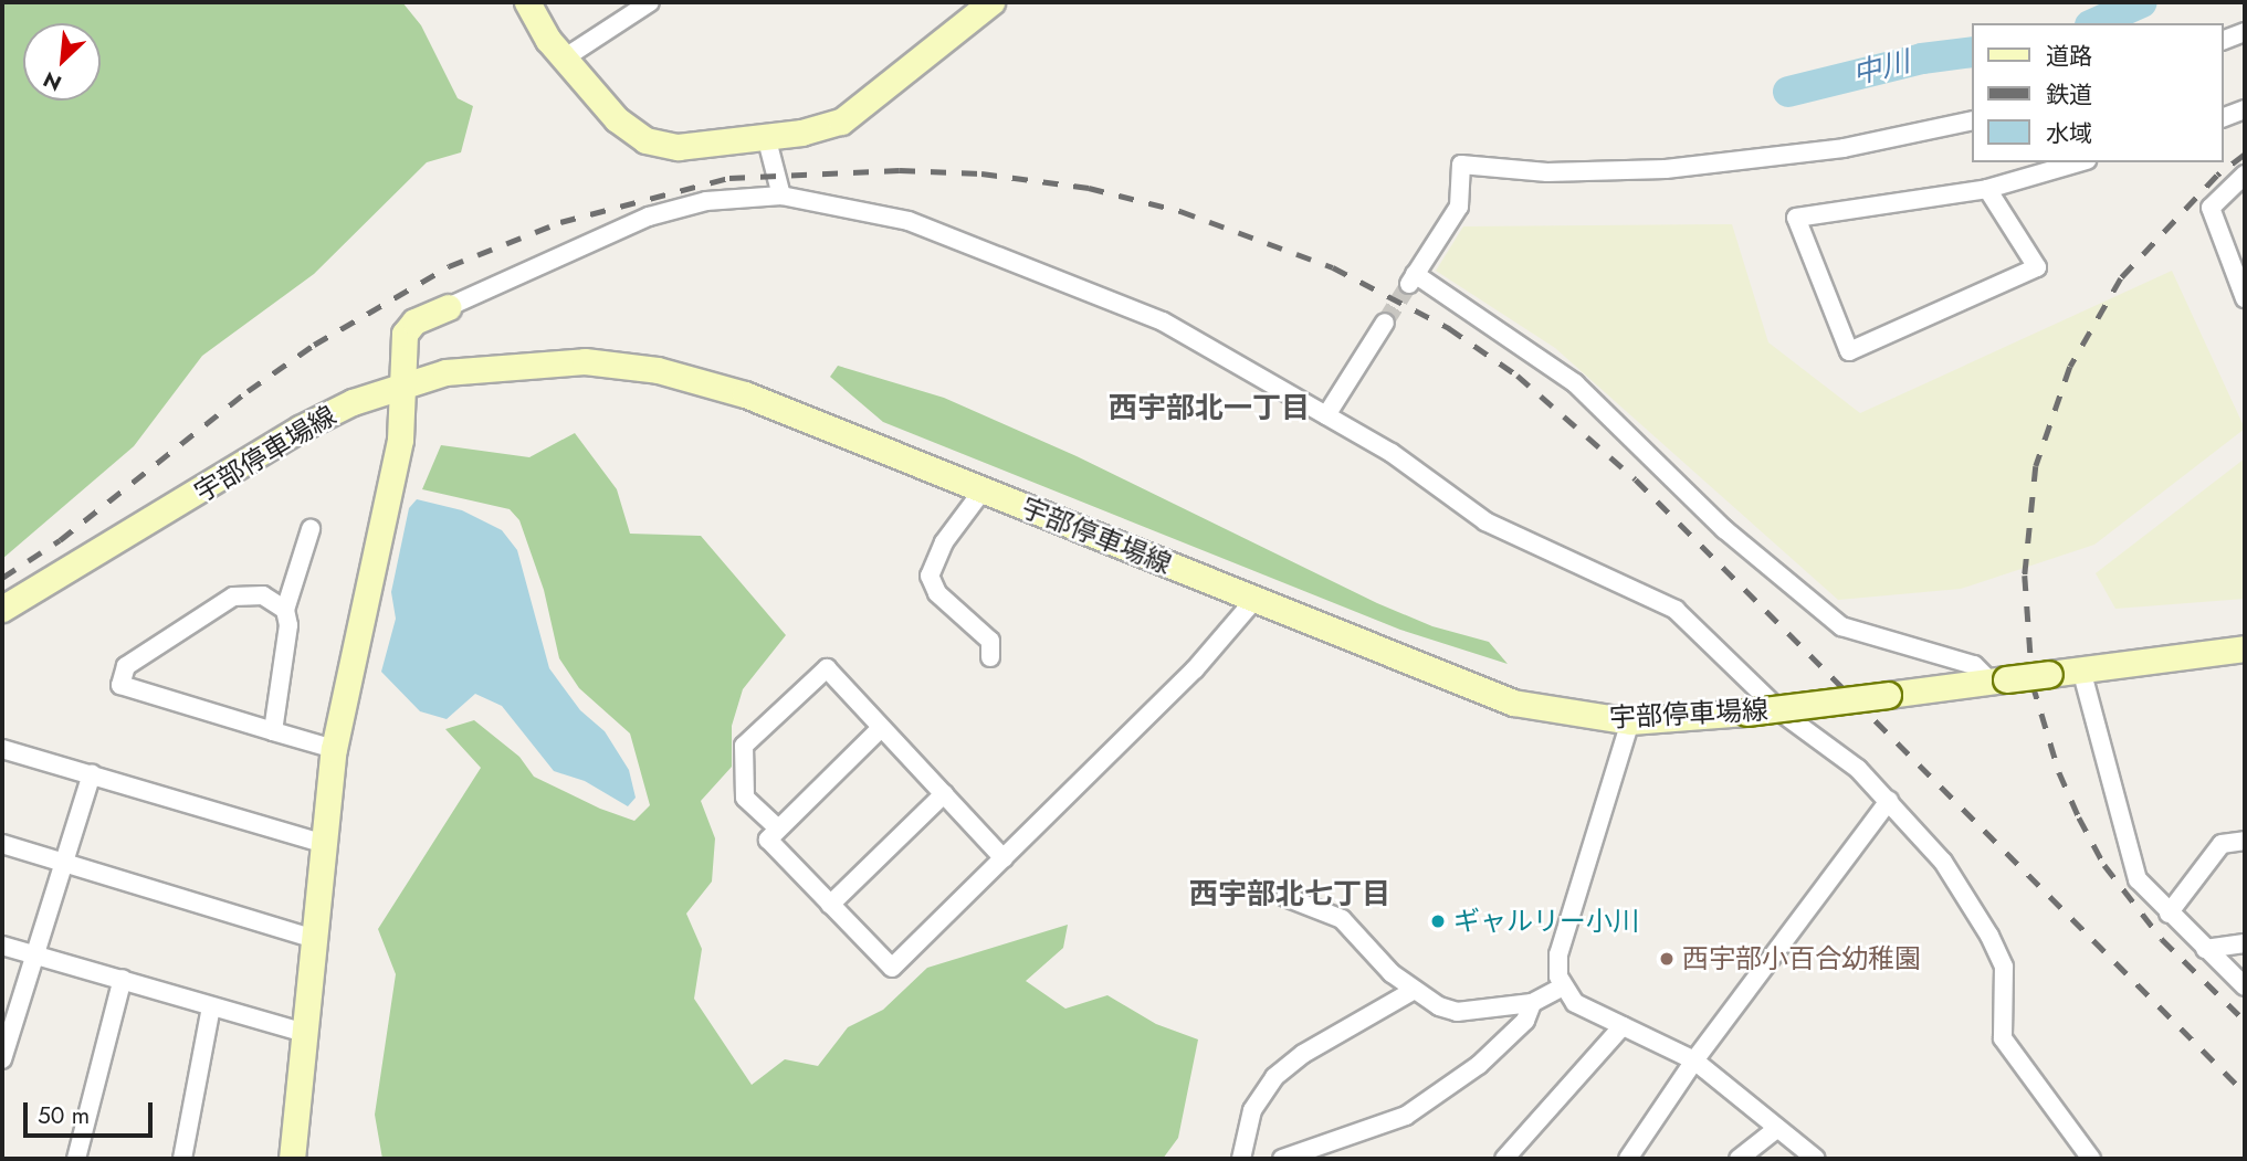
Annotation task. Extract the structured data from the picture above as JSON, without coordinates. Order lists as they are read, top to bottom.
{
  "streets": {
    "main road": ["宇部停車場線"]
  },
  "districts": ["西宇部北一丁目", "西宇部北七丁目"],
  "water": ["中川"],
  "places": ["ギャルリー小川", "西宇部小百合幼稚園"],
  "legend": ["道路", "鉄道", "水域"],
  "scale_bar": "50 m",
  "north": "bottom left"
}
